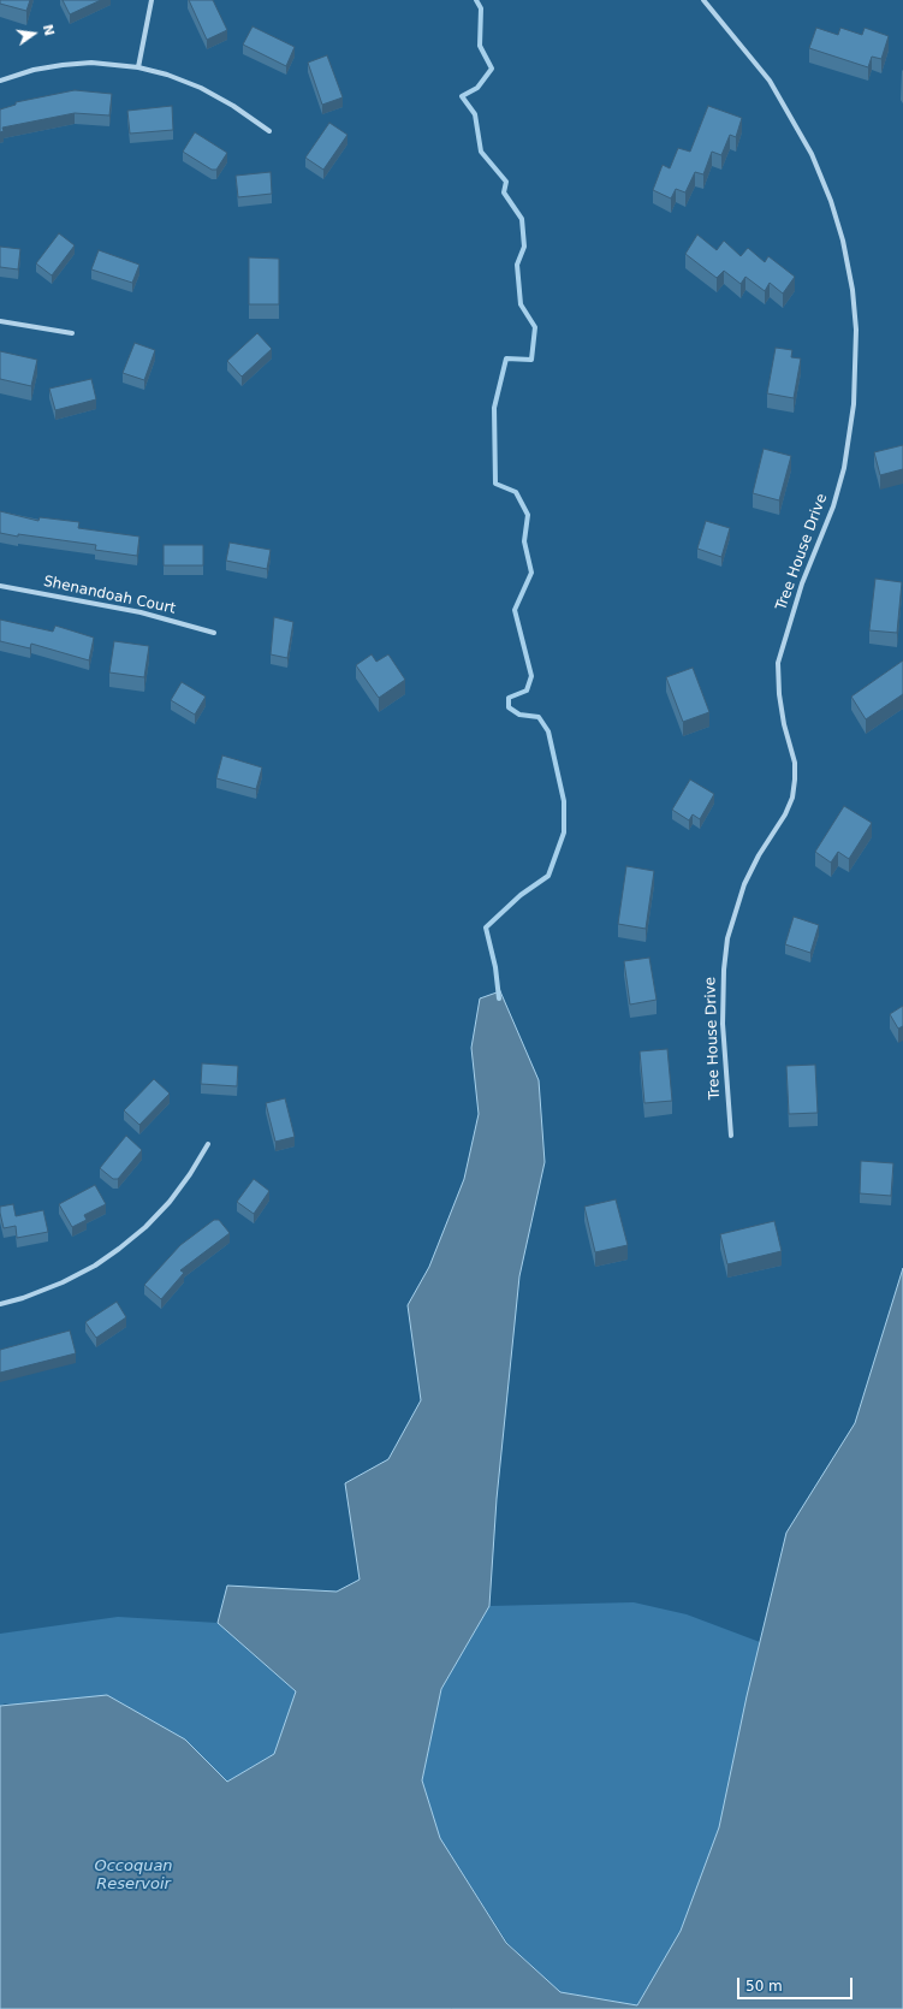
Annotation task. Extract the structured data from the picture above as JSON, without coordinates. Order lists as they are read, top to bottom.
{
  "streets": {
    "street": ["Tree House Drive", "Shenandoah Court"]
  },
  "water": ["Occoquan Reservoir"],
  "scale_bar": "50 m",
  "north": "right"
}
